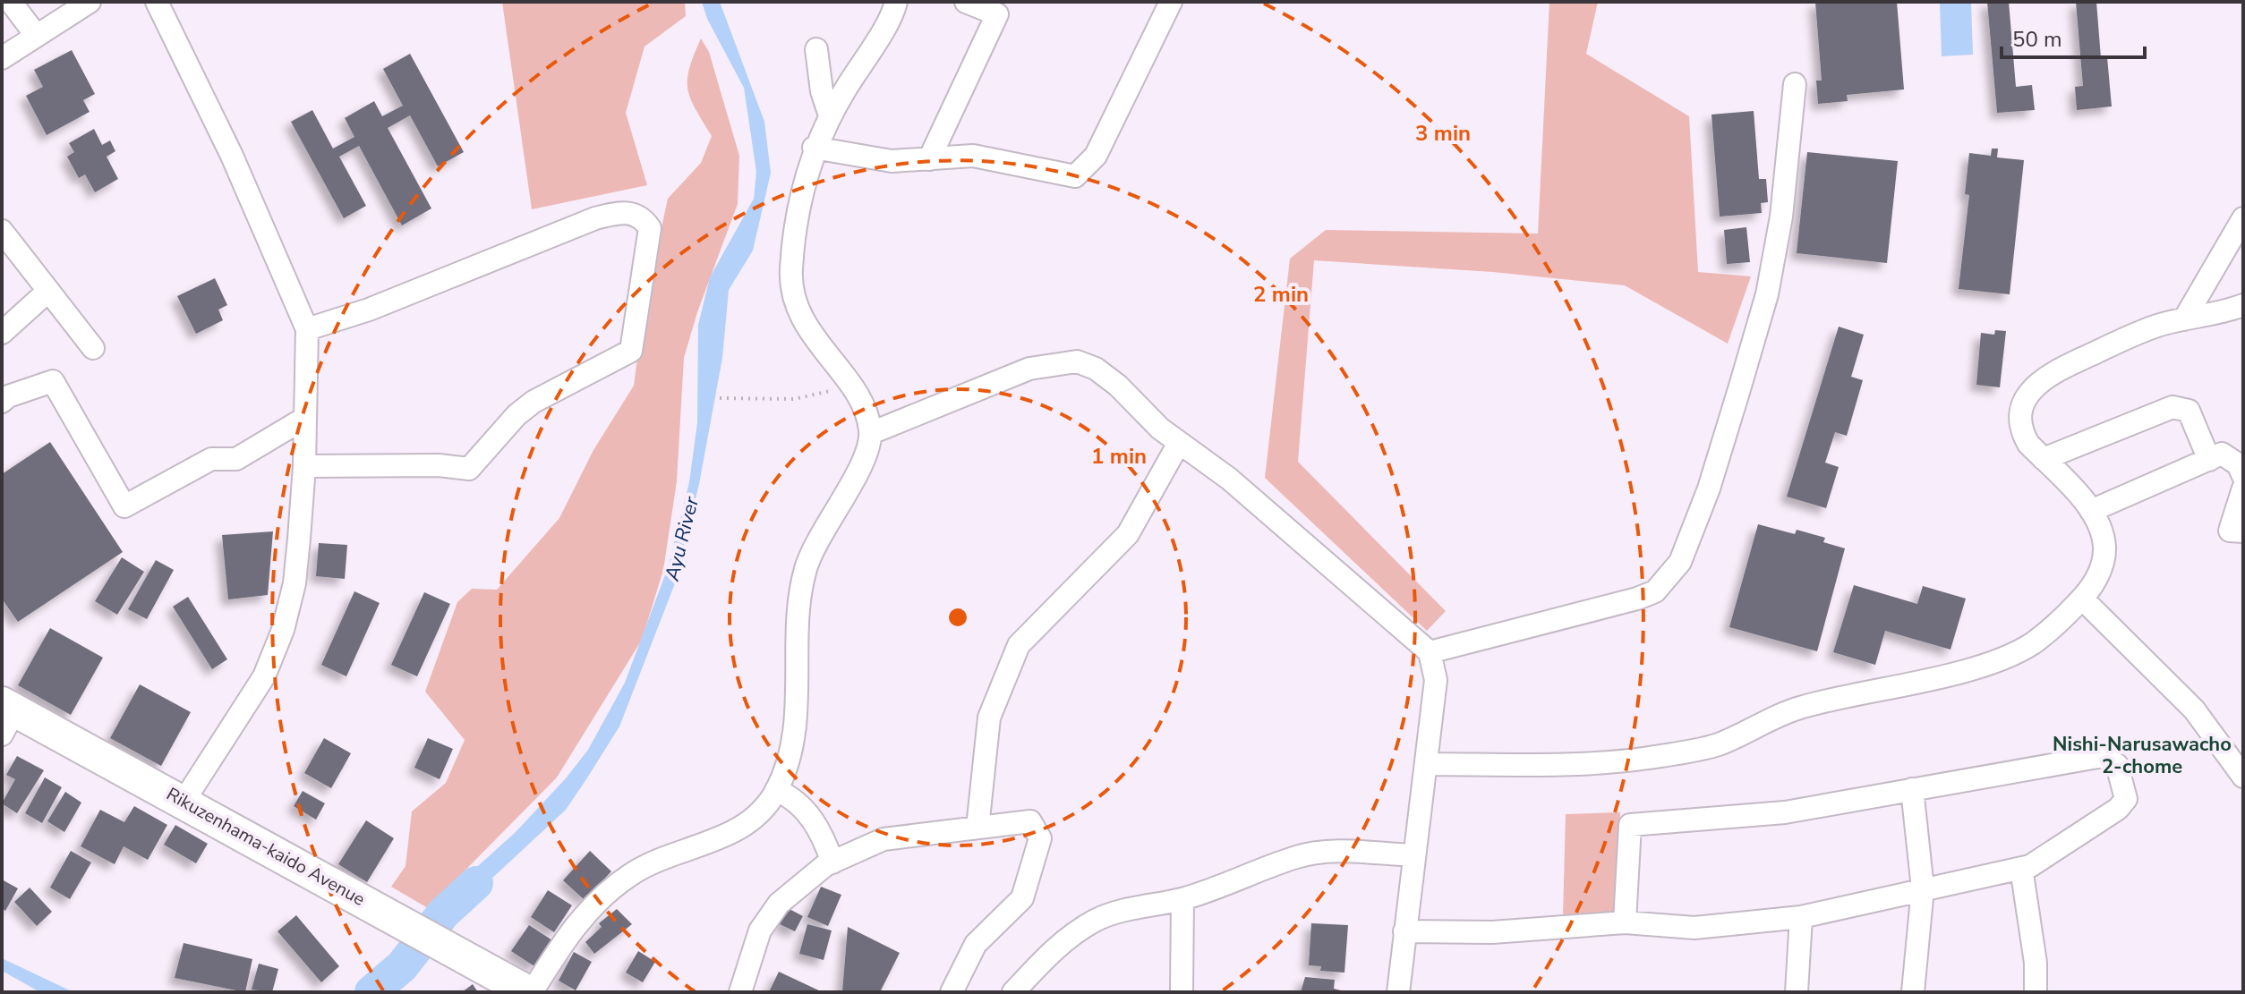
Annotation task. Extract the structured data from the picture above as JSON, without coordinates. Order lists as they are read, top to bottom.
{
  "streets": {
    "highway": ["Rikuzenhama-kaido Avenue"]
  },
  "districts": ["Nishi-Narusawacho 2-chome"],
  "water": ["Ayu River"],
  "scale_bar": "50 m",
  "rings": ["3 min", "2 min", "1 min"]
}
